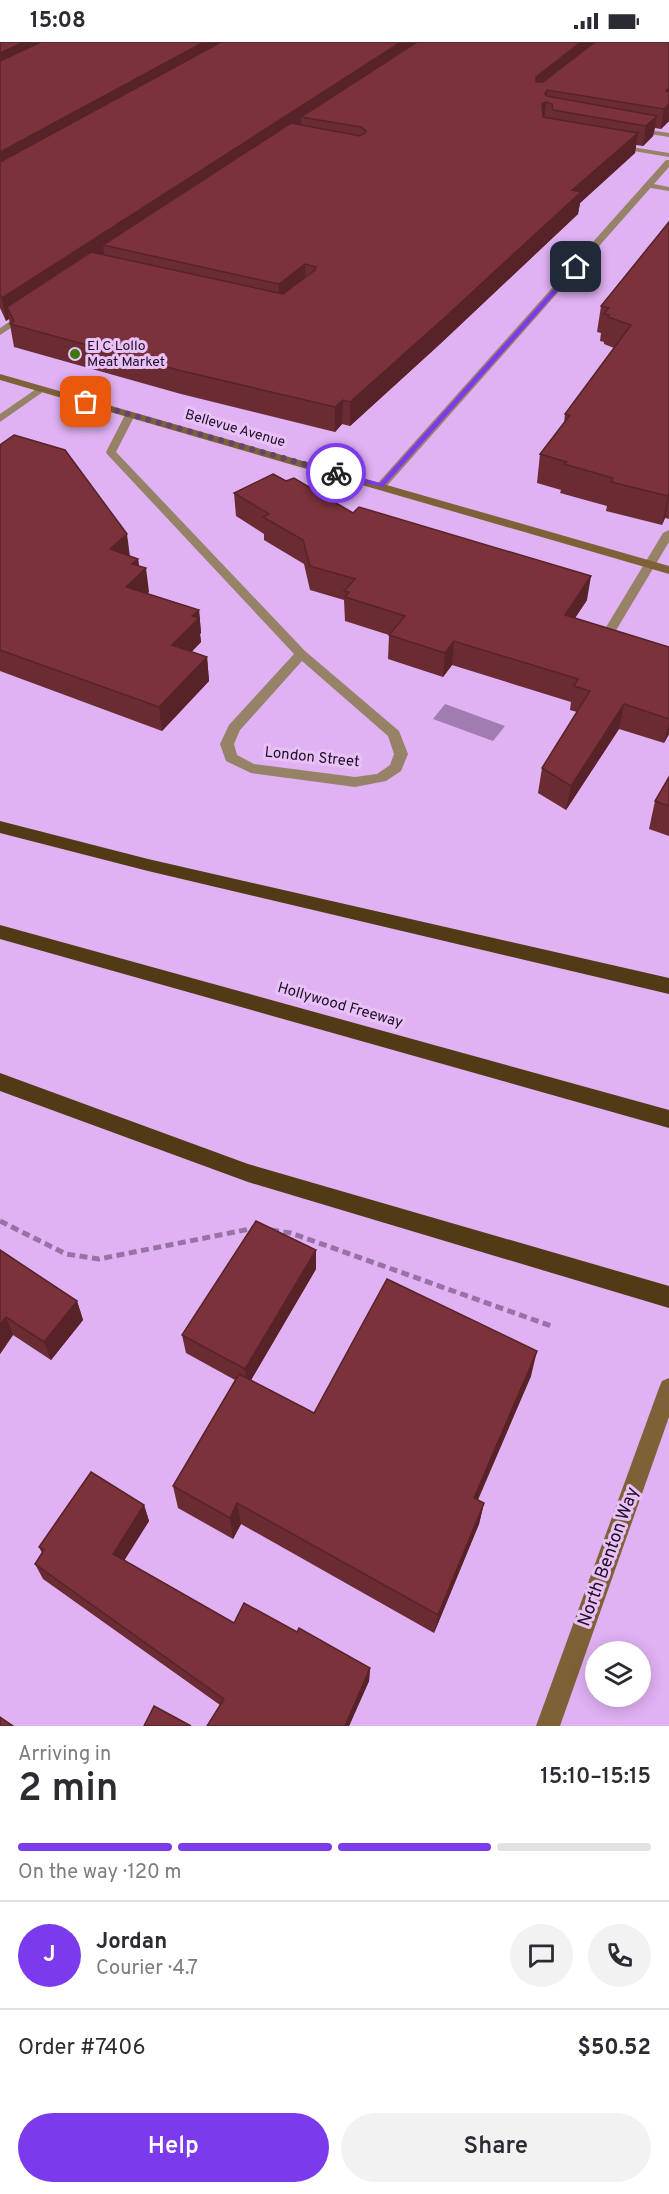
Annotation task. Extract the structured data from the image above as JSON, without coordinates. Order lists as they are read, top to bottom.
{
  "streets": {
    "highway": ["Hollywood Freeway"],
    "street": ["Bellevue Avenue", "London Street", "North Benton Way"]
  },
  "crossings": [
    ["Bellevue Avenue", "London Street"]
  ],
  "places": ["El C Lollo Meat Market"],
  "page": {
    "status": "15:08",
    "heading": ["2 min", "Arriving in", "15:10–15:15"],
    "panel": [
      "Jordan",
      "Courier · 4.7",
      "Order #7406",
      "$50.52"
    ],
    "bar": "On the way · 120 m",
    "round": "J",
    "buttons": ["Help", "Share"]
  }
}
